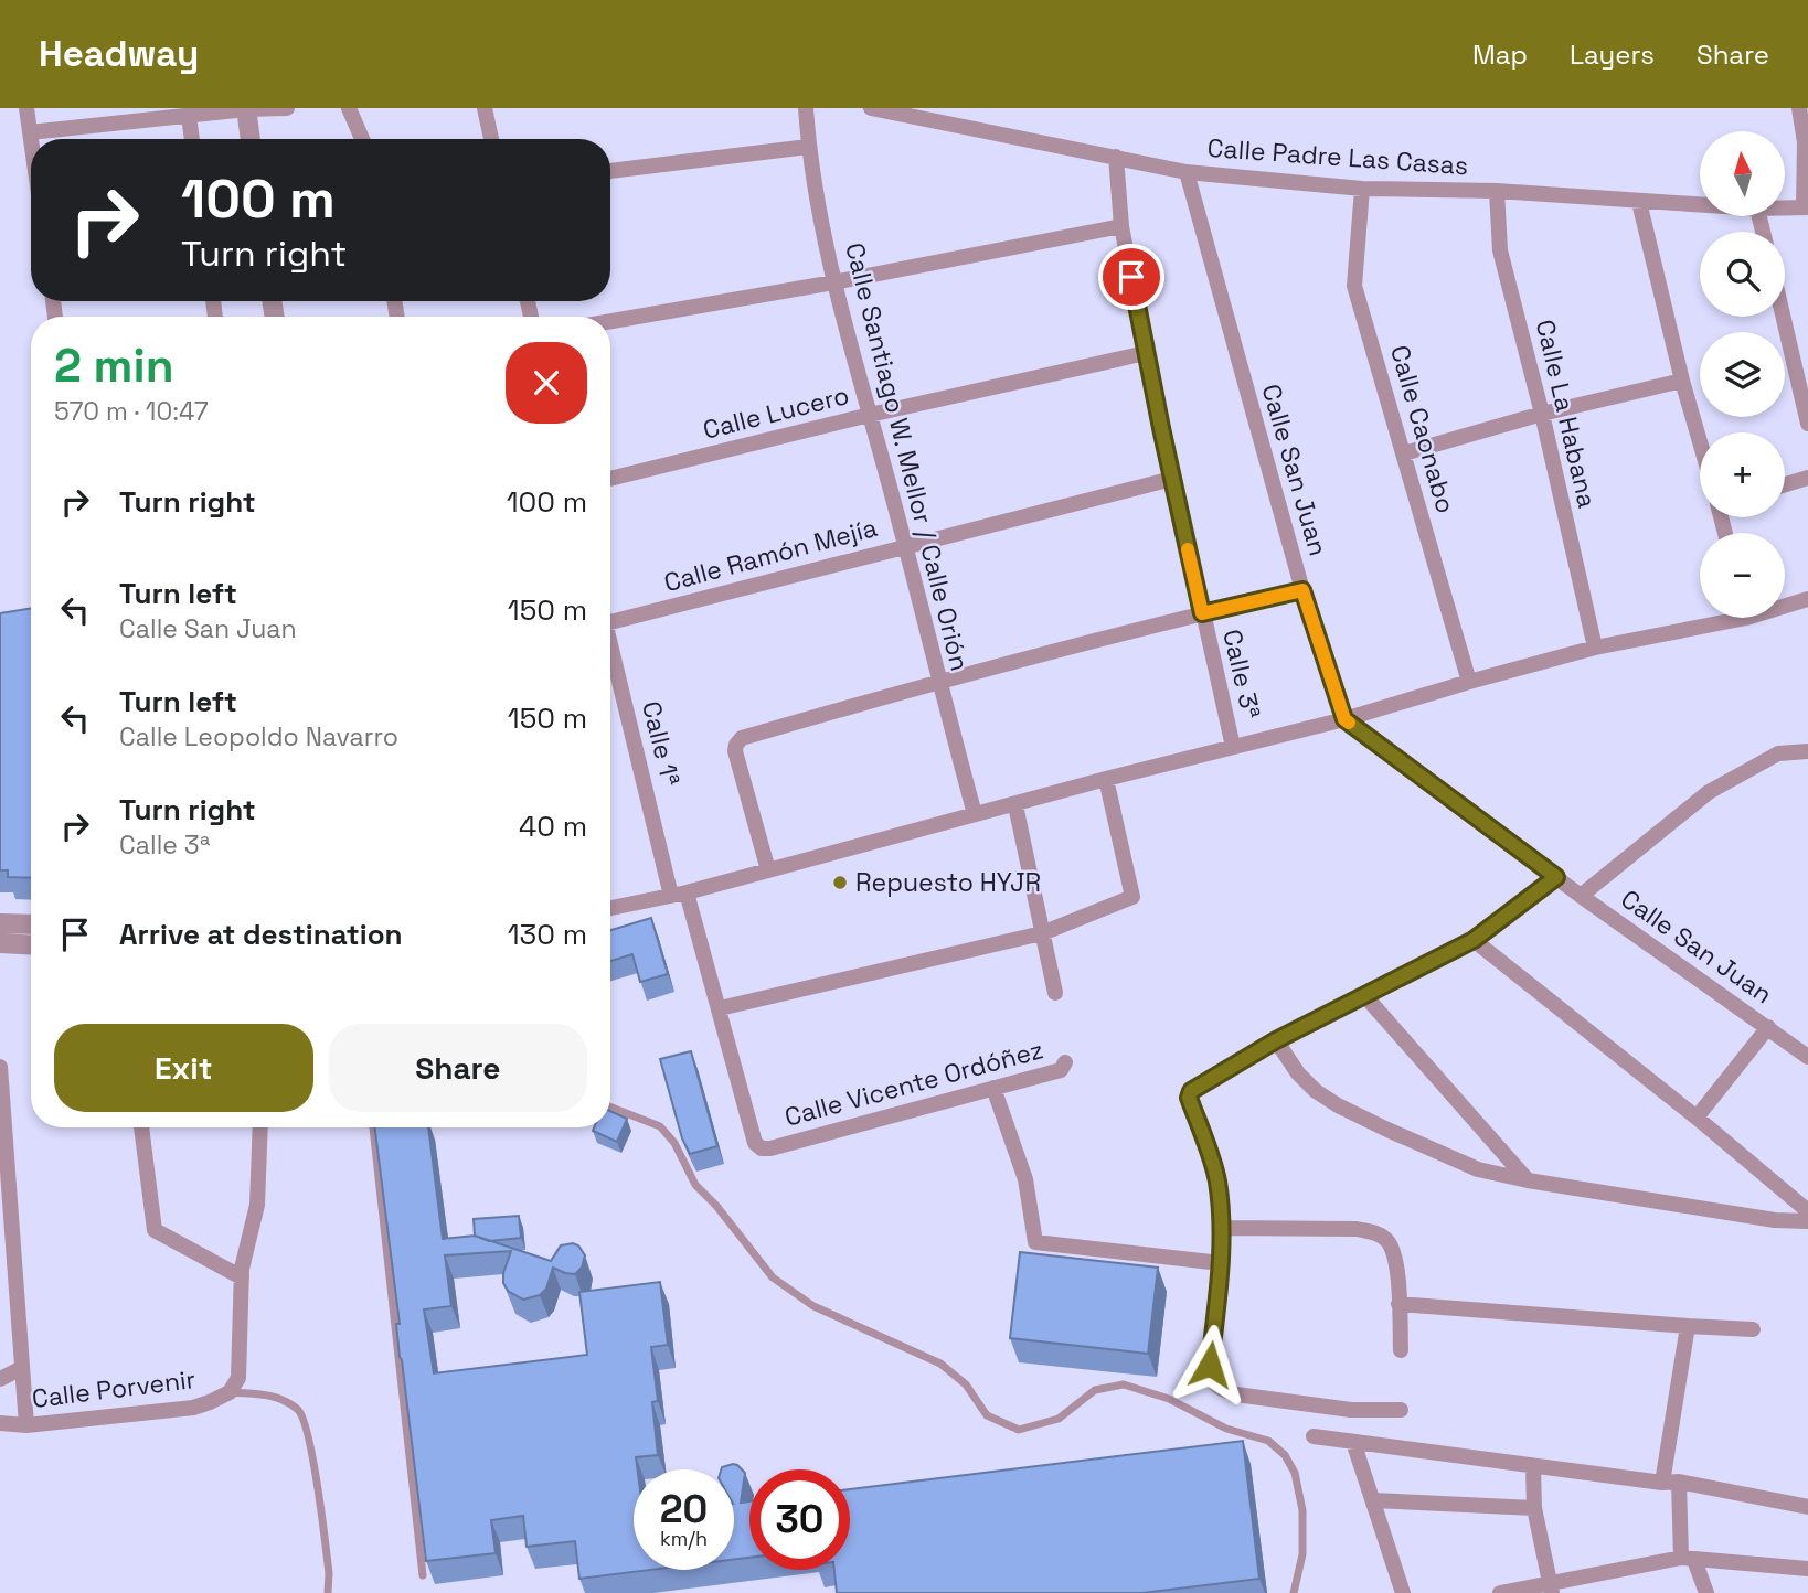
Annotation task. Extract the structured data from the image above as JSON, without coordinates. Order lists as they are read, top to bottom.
{
  "streets": {
    "street": [
      "Calle Padre Las Casas",
      "Calle Lucero",
      "Calle La Habana",
      "Calle Caonabo",
      "Calle Santiago W. Mellor / Calle Orión",
      "Calle San Juan",
      "Calle Ramón Mejía",
      "Calle 3ª",
      "Calle 1ª",
      "Calle Vicente Ordóñez",
      "Calle Porvenir"
    ]
  },
  "crossings": [
    ["Calle Padre Las Casas", "Calle La Habana"],
    ["Calle Padre Las Casas", "Calle Caonabo"],
    ["Calle Padre Las Casas", "Calle San Juan"],
    ["Calle Padre Las Casas", "Calle 3ª"],
    ["Calle Lucero", "Calle Santiago W. Mellor / Calle Orión"],
    ["Calle Lucero", "Calle 3ª"],
    ["Calle Santiago W. Mellor / Calle Orión", "Calle Ramón Mejía"],
    ["Calle Ramón Mejía", "Calle 3ª"],
    ["Calle 1ª", "Calle Vicente Ordóñez"]
  ],
  "places": ["Repuesto HYJR"],
  "north": "top",
  "page": {
    "header": "Headway",
    "nav": ["Map", "Layers", "Share"],
    "map_buttons": ["+", "−"],
    "turn": ["100 m", "Turn right"],
    "heading": ["2 min", "570 m · 10:47"],
    "list": [
      {
        "name": "Turn right",
        "value": "100 m"
      },
      {
        "name": "Turn left",
        "note": "Calle San Juan",
        "value": "150 m"
      },
      {
        "name": "Turn left",
        "note": "Calle Leopoldo Navarro",
        "value": "150 m"
      },
      {
        "name": "Turn right",
        "note": "Calle 3ª",
        "value": "40 m"
      },
      {
        "name": "Arrive at destination",
        "value": "130 m"
      }
    ],
    "buttons": ["Exit", "Share"],
    "speed": "20 km/h",
    "limit": "30"
  }
}
